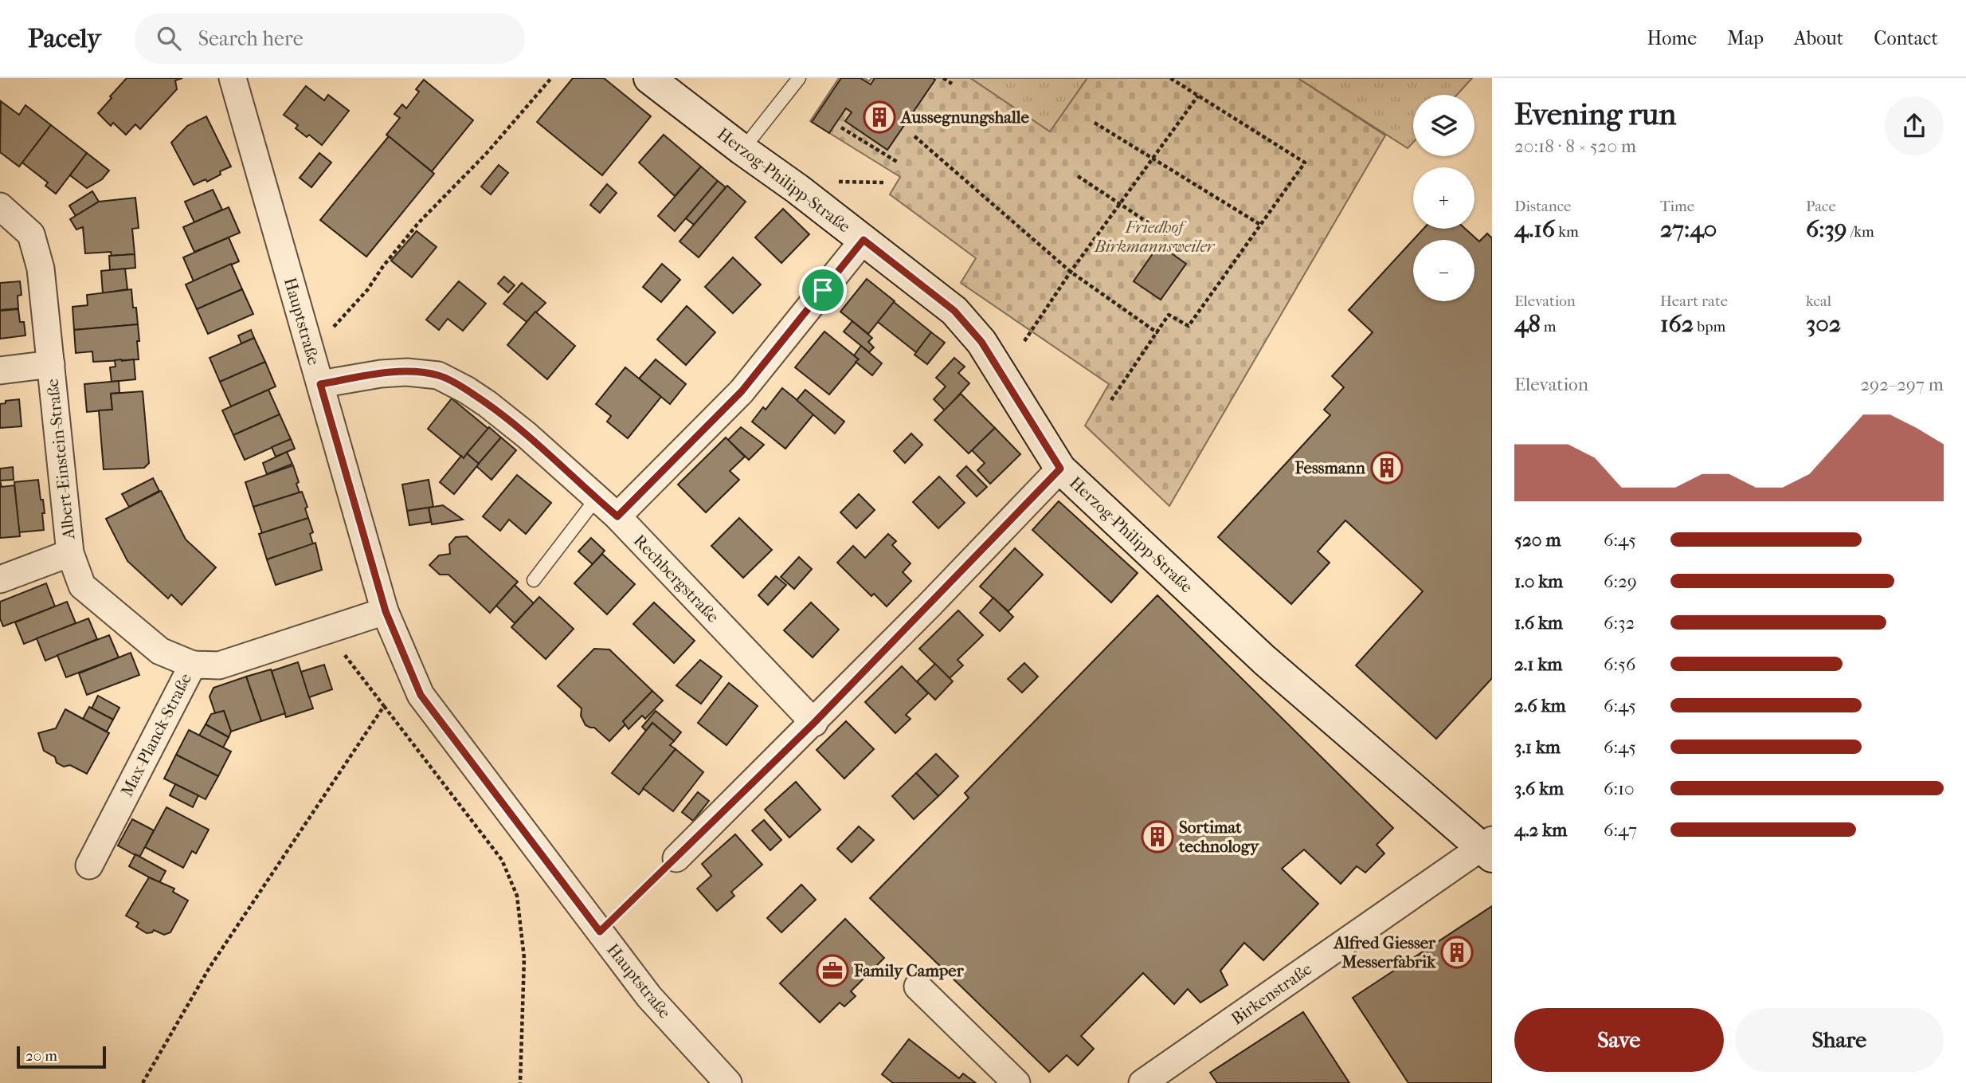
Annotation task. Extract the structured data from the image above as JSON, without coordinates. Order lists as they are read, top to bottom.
{
  "streets": {
    "street": [
      "Herzog-Philipp-Straße",
      "Hauptstraße",
      "Albert-Einstein-Straße",
      "Rechbergstraße",
      "Max-Planck-Straße",
      "Birkenstraße"
    ]
  },
  "crossings": [
    ["Herzog-Philipp-Straße", "Birkenstraße"],
    ["Hauptstraße", "Rechbergstraße"],
    ["Hauptstraße", "Max-Planck-Straße"],
    ["Albert-Einstein-Straße", "Max-Planck-Straße"]
  ],
  "parks": ["Friedhof Birkmannsweiler"],
  "places": {
    "building": [
      "Aussegnungshalle",
      "Fessmann",
      "Sortimat technology",
      "Alfred Giesser Messerfabrik"
    ],
    "office": ["Family Camper"]
  },
  "scale_bar": "20 m",
  "page": {
    "header": "Pacely",
    "search": "Search here",
    "nav": [
      "Home",
      "Map",
      "About",
      "Contact"
    ],
    "heading": ["Evening run", "20:18 · 8 × 520 m"],
    "map_buttons": ["+", "−"],
    "stats": [
      ["Distance", "4.16 km"],
      ["Time", "27:40"],
      ["Pace", "6:39 /km"],
      ["Elevation", "48 m"],
      ["Heart rate", "162 bpm"],
      ["kcal", "302"]
    ],
    "chart": ["Elevation", "292–297 m"],
    "list": [
      {
        "name": "520 m",
        "note": "6:45"
      },
      {
        "name": "1.0 km",
        "note": "6:29"
      },
      {
        "name": "1.6 km",
        "note": "6:32"
      },
      {
        "name": "2.1 km",
        "note": "6:56"
      },
      {
        "name": "2.6 km",
        "note": "6:45"
      },
      {
        "name": "3.1 km",
        "note": "6:45"
      },
      {
        "name": "3.6 km",
        "note": "6:10"
      },
      {
        "name": "4.2 km",
        "note": "6:47"
      }
    ],
    "buttons": ["Save", "Share"],
    "scale": "20 m"
  }
}
